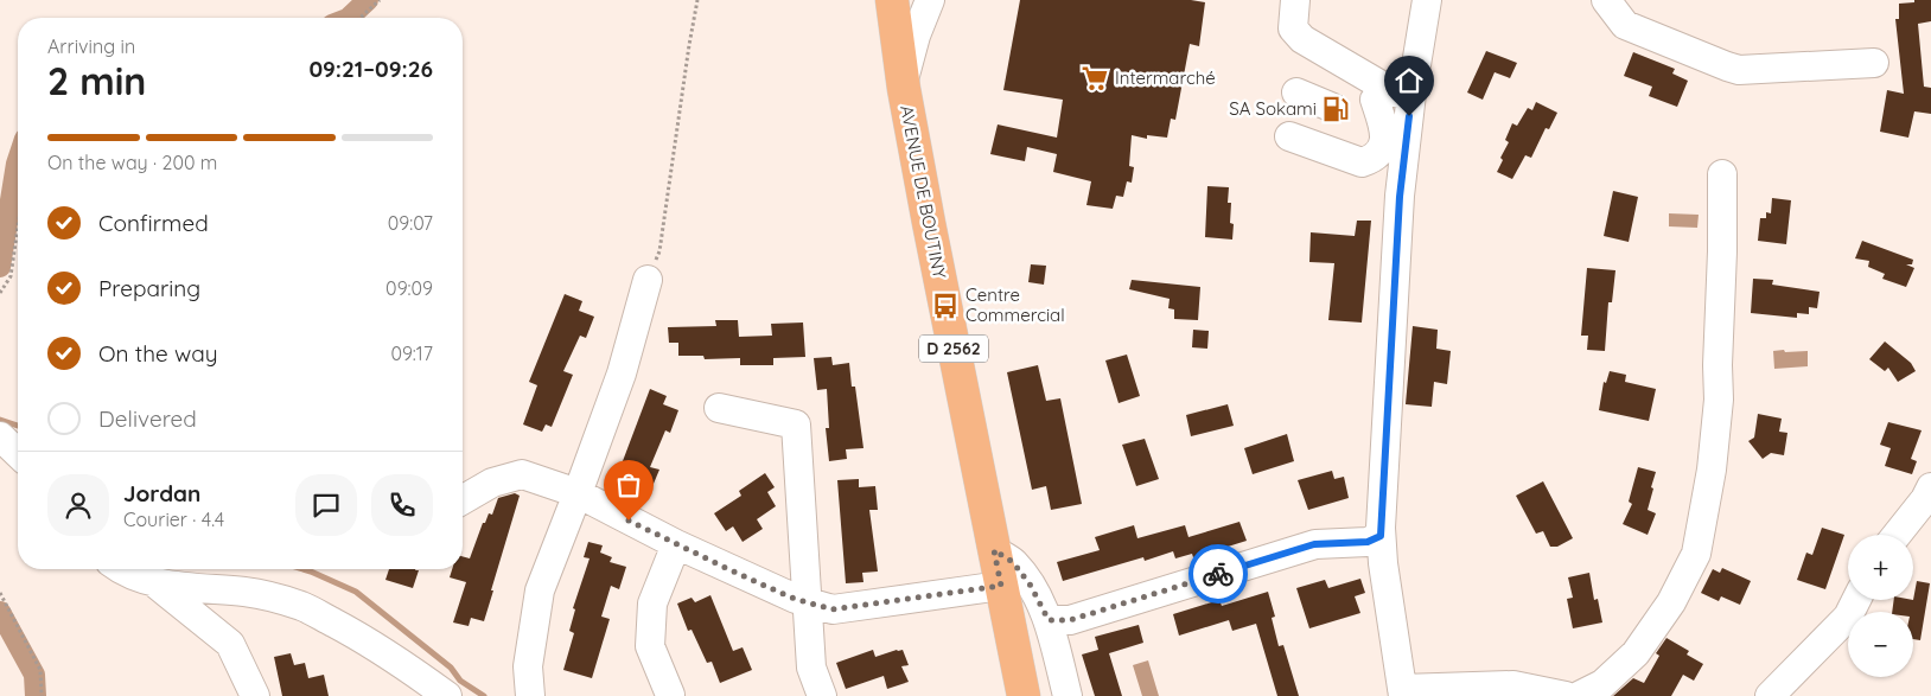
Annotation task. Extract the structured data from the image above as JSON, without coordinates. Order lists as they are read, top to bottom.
{
  "streets": {
    "main road": ["AVENUE DE BOUTINY", "D 2562"]
  },
  "places": {
    "supermarket": ["Intermarché"],
    "fuel station": ["SA Sokami"],
    "bus stop": ["Centre Commercial"]
  },
  "page": {
    "heading": ["2 min", "Arriving in", "09:21–09:26"],
    "panel": ["Jordan", "Courier · 4.4"],
    "bar": "On the way · 200 m",
    "list": [
      ["Confirmed", "09:07"],
      ["Preparing", "09:09"],
      ["On the way", "09:17"],
      "Delivered"
    ],
    "map_buttons": ["+", "−"]
  }
}
